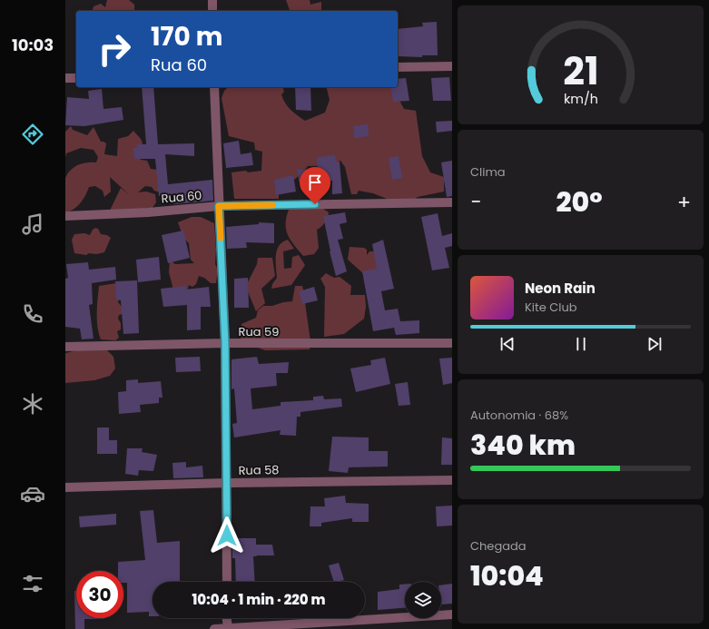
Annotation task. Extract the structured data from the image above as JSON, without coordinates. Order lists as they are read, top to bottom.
{
  "streets": {
    "street": ["Rua 60", "Rua 59", "Rua 58"]
  },
  "page": {
    "tabs": "10:03",
    "turn": ["170 m", "Rua 60"],
    "tile": [
      "Clima",
      ["Autonomia · 68%", "340 km"],
      ["Chegada", "10:04"]
    ],
    "heat": ["−", "20°", "+"],
    "song": ["Neon Rain", "Kite Club"],
    "limit": "30",
    "trip": "10:04 · 1 min · 220 m",
    "gauge": ["21", "km/h"]
  }
}
